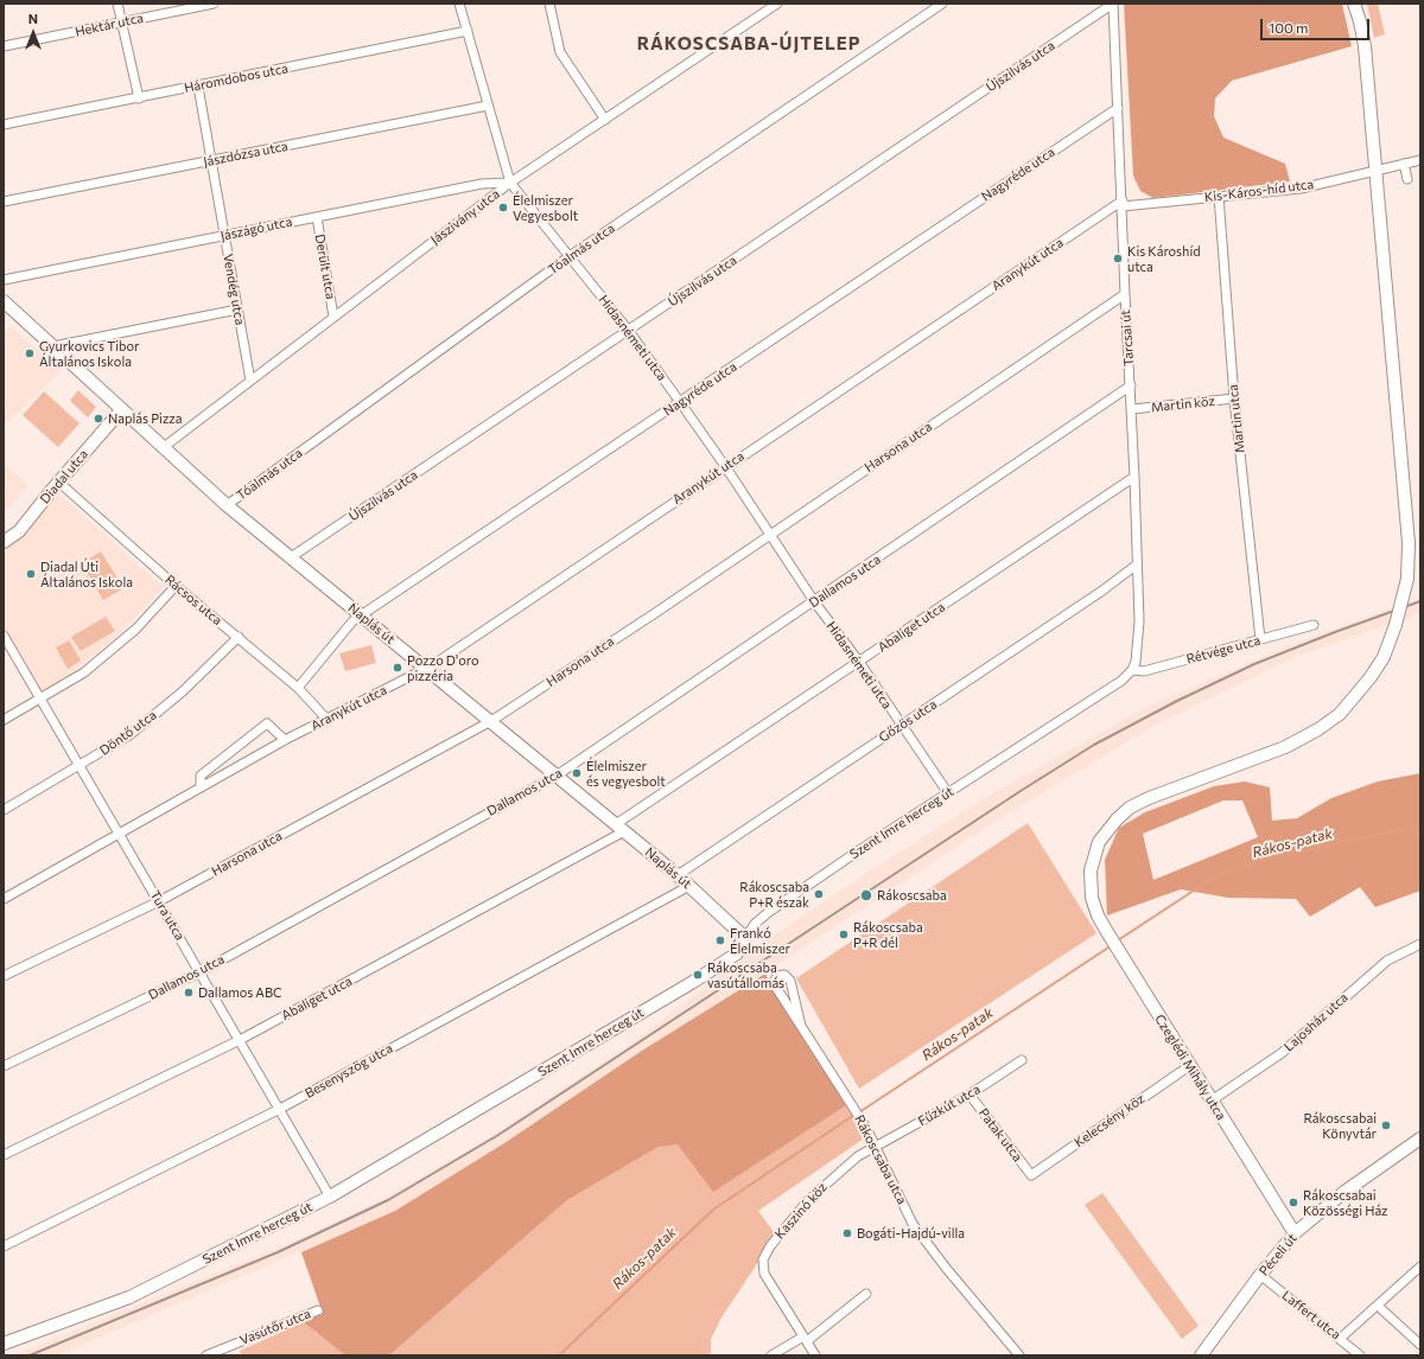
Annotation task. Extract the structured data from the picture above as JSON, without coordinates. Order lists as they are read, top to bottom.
{
  "streets": {
    "street": [
      "Hektár utca",
      "Újszilvás utca",
      "Háromdobos utca",
      "Jászdózsa utca",
      "Nagyréde utca",
      "Kis-Káros-híd utca",
      "Jászivány utca",
      "Jászágó utca",
      "Tóalmás utca",
      "Aranykút utca",
      "Derült utca",
      "Vendég utca",
      "Hidasnémeti utca",
      "Tarcsai út",
      "Martin köz",
      "Martin utca",
      "Harsona utca",
      "Diadal utca",
      "Dallamos utca",
      "Rácsos utca",
      "Naplás út",
      "Abaliget utca",
      "Rétvége utca",
      "Gőzös utca",
      "Döntő utca",
      "Szent Imre herceg út",
      "Tura utca",
      "Lajosház utca",
      "Czeglédi Mihály utca",
      "Besenyszög utca",
      "Fűzkút utca",
      "Kelecsény köz",
      "Patak utca",
      "Rákoscsaba utca",
      "Kaszinó köz",
      "Péceli út",
      "Laffert utca",
      "Vasútőr utca"
    ]
  },
  "crossings": [
    ["Újszilvás utca", "Hidasnémeti utca"],
    ["Újszilvás utca", "Tarcsai út"],
    ["Újszilvás utca", "Naplás út"],
    ["Háromdobos utca", "Vendég utca"],
    ["Háromdobos utca", "Hidasnémeti utca"],
    ["Jászdózsa utca", "Vendég utca"],
    ["Jászdózsa utca", "Hidasnémeti utca"],
    ["Nagyréde utca", "Hidasnémeti utca"],
    ["Nagyréde utca", "Tarcsai út"],
    ["Nagyréde utca", "Rácsos utca"],
    ["Nagyréde utca", "Naplás út"],
    ["Kis-Káros-híd utca", "Aranykút utca"],
    ["Kis-Káros-híd utca", "Tarcsai út"],
    ["Kis-Káros-híd utca", "Martin utca"],
    ["Kis-Káros-híd utca", "Czeglédi Mihály utca"],
    ["Jászivány utca", "Jászágó utca"],
    ["Jászivány utca", "Derült utca"],
    ["Jászivány utca", "Vendég utca"],
    ["Jászivány utca", "Hidasnémeti utca"],
    ["Jászivány utca", "Naplás út"],
    ["Jászágó utca", "Derült utca"],
    ["Jászágó utca", "Vendég utca"],
    ["Jászágó utca", "Hidasnémeti utca"],
    ["Tóalmás utca", "Hidasnémeti utca"],
    ["Tóalmás utca", "Naplás út"],
    ["Aranykút utca", "Hidasnémeti utca"],
    ["Aranykút utca", "Tarcsai út"],
    ["Aranykút utca", "Rácsos utca"],
    ["Aranykút utca", "Naplás út"],
    ["Aranykút utca", "Tura utca"],
    ["Hidasnémeti utca", "Harsona utca"],
    ["Hidasnémeti utca", "Dallamos utca"],
    ["Hidasnémeti utca", "Abaliget utca"],
    ["Hidasnémeti utca", "Gőzös utca"],
    ["Hidasnémeti utca", "Szent Imre herceg út"],
    ["Tarcsai út", "Martin köz"],
    ["Tarcsai út", "Harsona utca"],
    ["Tarcsai út", "Dallamos utca"],
    ["Tarcsai út", "Abaliget utca"],
    ["Tarcsai út", "Rétvége utca"],
    ["Tarcsai út", "Gőzös utca"],
    ["Tarcsai út", "Szent Imre herceg út"],
    ["Martin köz", "Martin utca"],
    ["Martin utca", "Rétvége utca"],
    ["Harsona utca", "Naplás út"],
    ["Harsona utca", "Tura utca"],
    ["Diadal utca", "Rácsos utca"],
    ["Diadal utca", "Naplás út"],
    ["Dallamos utca", "Naplás út"],
    ["Dallamos utca", "Tura utca"],
    ["Rácsos utca", "Döntő utca"],
    ["Naplás út", "Abaliget utca"],
    ["Naplás út", "Gőzös utca"],
    ["Naplás út", "Szent Imre herceg út"],
    ["Naplás út", "Besenyszög utca"],
    ["Abaliget utca", "Tura utca"],
    ["Rétvége utca", "Szent Imre herceg út"],
    ["Döntő utca", "Tura utca"],
    ["Szent Imre herceg út", "Tura utca"],
    ["Tura utca", "Besenyszög utca"],
    ["Lajosház utca", "Czeglédi Mihály utca"],
    ["Czeglédi Mihály utca", "Kelecsény köz"],
    ["Czeglédi Mihály utca", "Péceli út"],
    ["Fűzkút utca", "Patak utca"],
    ["Fűzkút utca", "Rákoscsaba utca"],
    ["Fűzkút utca", "Kaszinó köz"],
    ["Kelecsény köz", "Patak utca"],
    ["Rákoscsaba utca", "Kaszinó köz"],
    ["Péceli út", "Laffert utca"]
  ],
  "districts": ["RÁKOSCSABA-ÚJTELEP"],
  "water": ["Rákos-patak"],
  "places": [
    "Élelmiszer Vegyesbolt",
    "Kis Károshíd utca",
    "Gyurkovics Tibor Általános Iskola",
    "Naplás Pizza",
    "Diadal Úti Általános Iskola",
    "Pozzo D'oro pizzéria",
    "Élelmiszer és vegyesbolt",
    "Rákoscsaba P+R észak",
    "Rákoscsaba",
    "Rákoscsaba P+R dél",
    "Frankó Élelmiszer",
    "Rákoscsaba vasútállomás",
    "Dallamos ABC",
    "Rákoscsabai Könyvtár",
    "Rákoscsabai Közösségi Ház",
    "Bogáti-Hajdú-villa"
  ],
  "scale_bar": "100 m",
  "north": "top"
}
